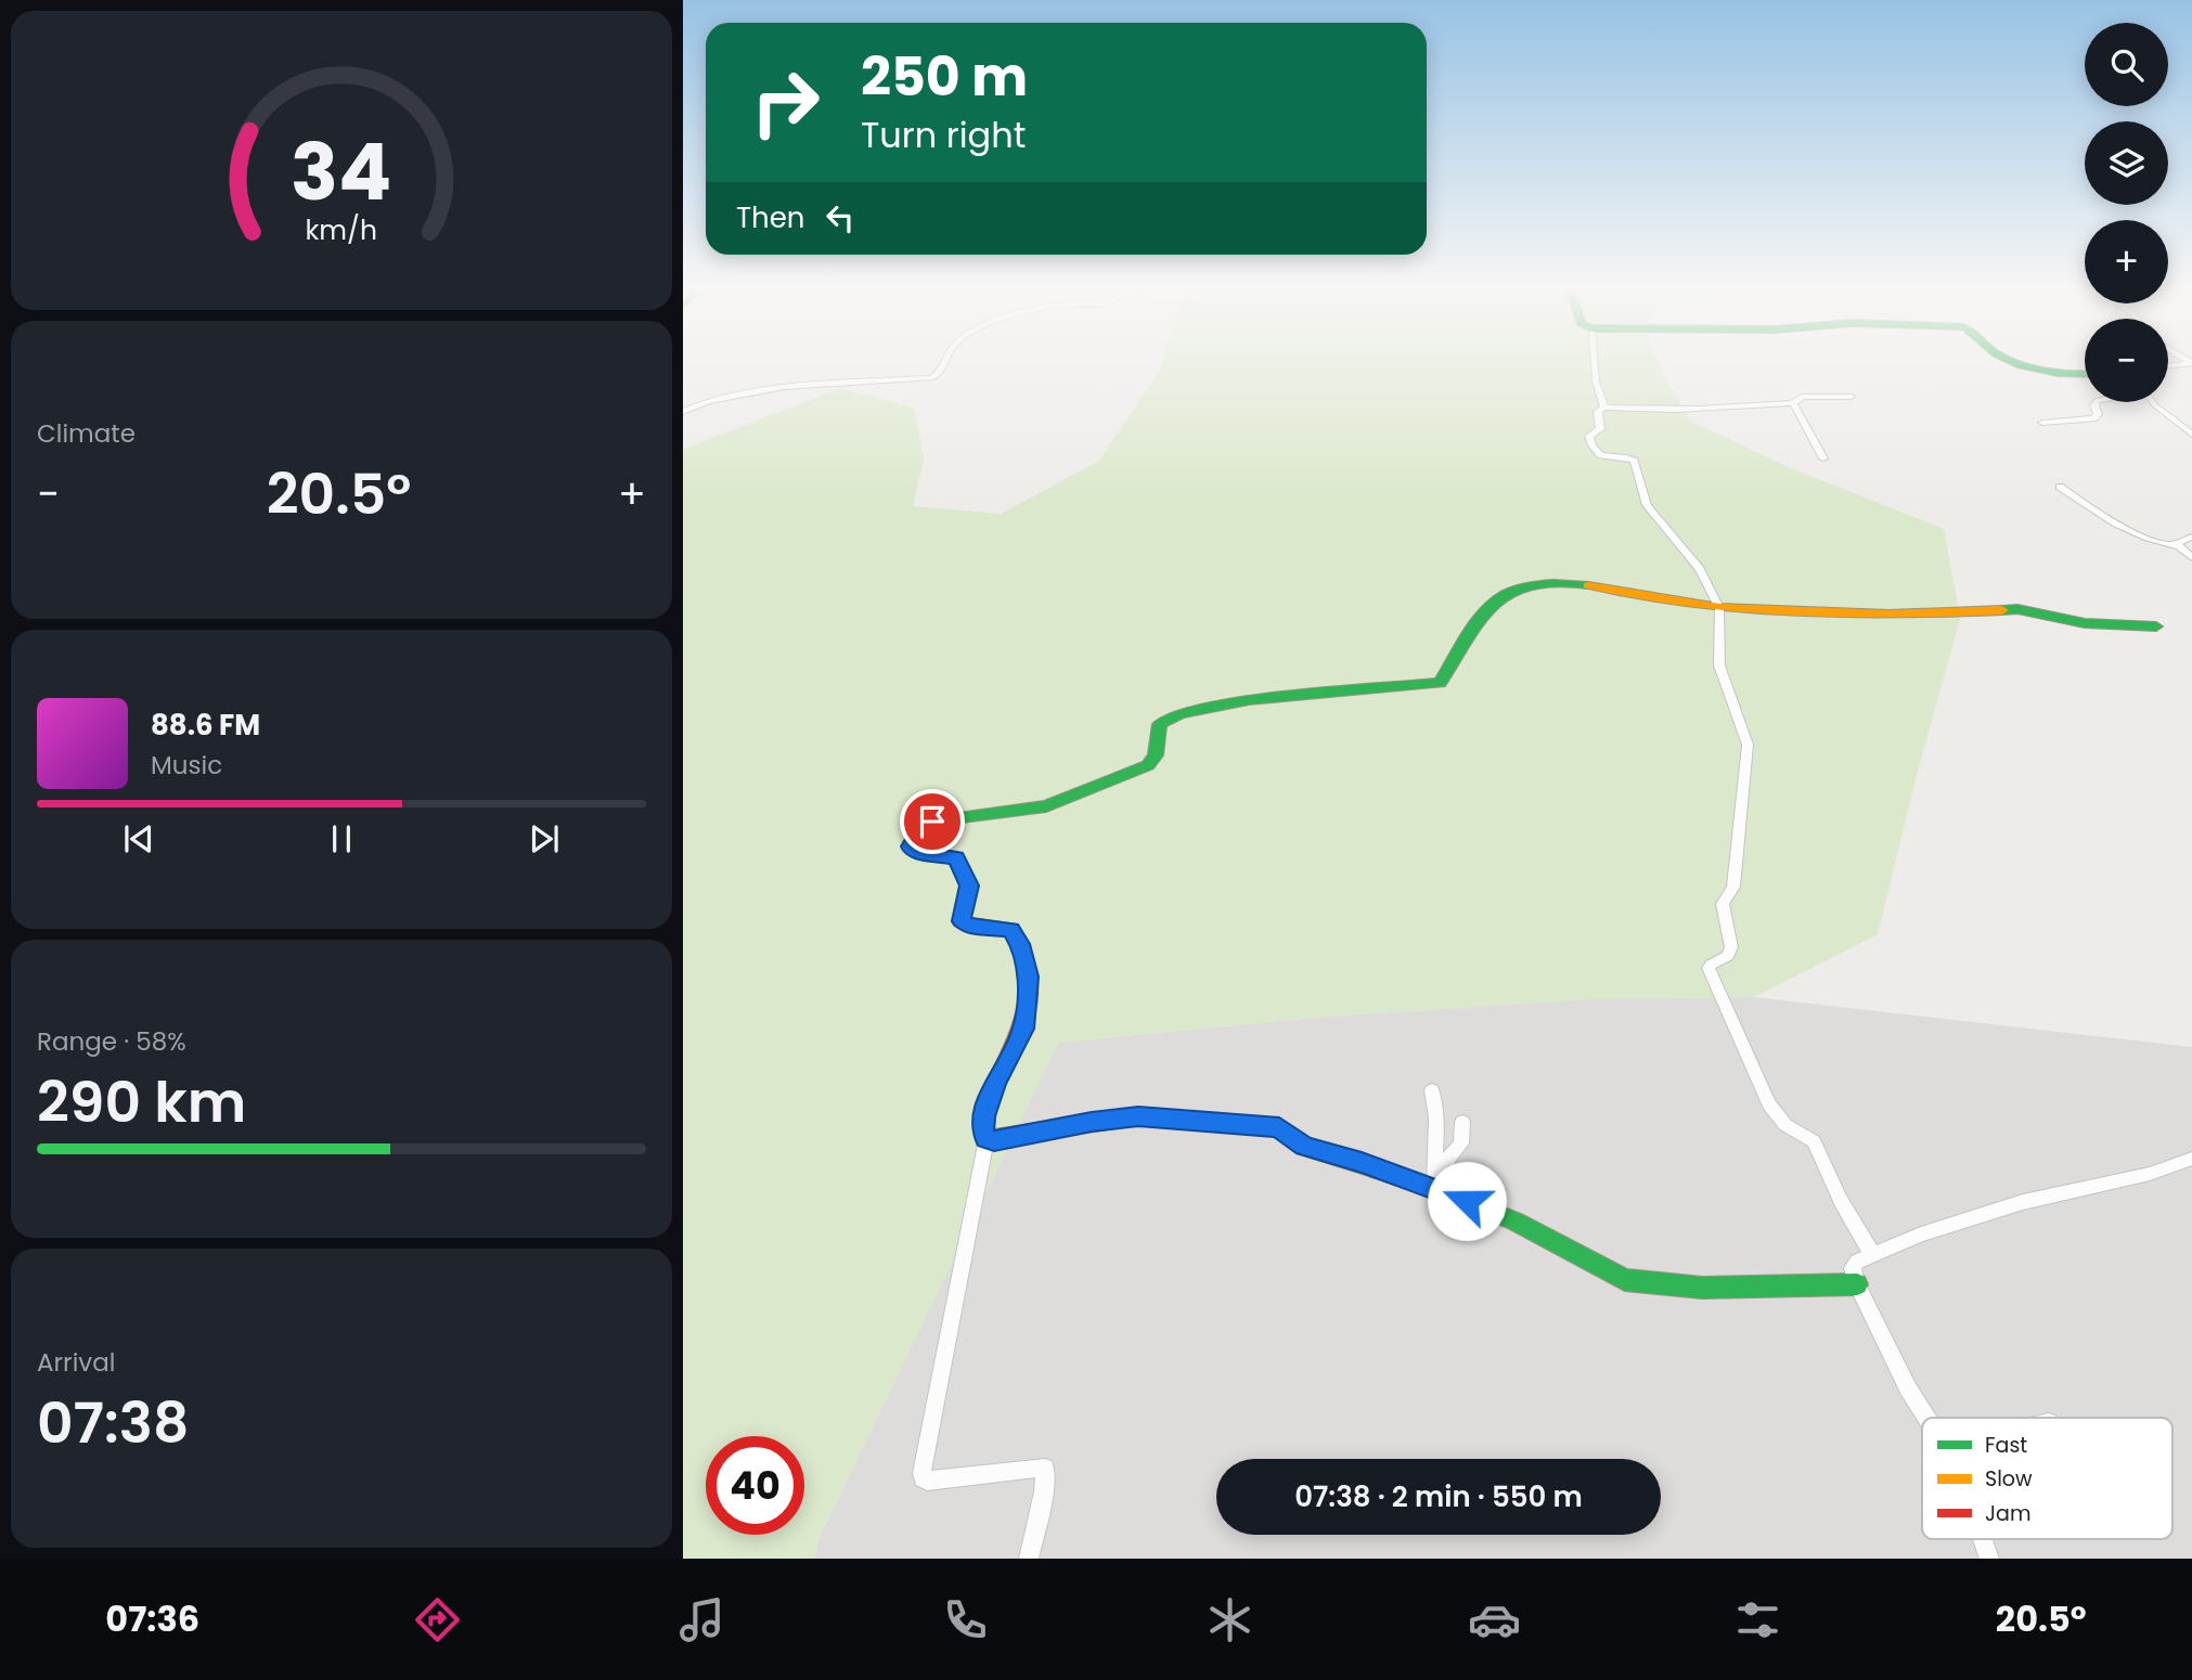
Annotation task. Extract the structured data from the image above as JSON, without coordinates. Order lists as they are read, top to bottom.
{
  "legend": ["Fast", "Slow", "Jam"],
  "page": {
    "map_buttons": ["+", "−"],
    "turn": ["250 m", "Turn right"],
    "then": "Then",
    "tile": [
      "Climate",
      ["Range · 58%", "290 km"],
      ["Arrival", "07:38"]
    ],
    "heat": ["−", "20.5°", "+"],
    "song": ["88.6 FM", "Music"],
    "limit": "40",
    "trip": "07:38 · 2 min · 550 m",
    "tabs": ["07:36", "20.5°"],
    "gauge": ["34", "km/h"]
  }
}
